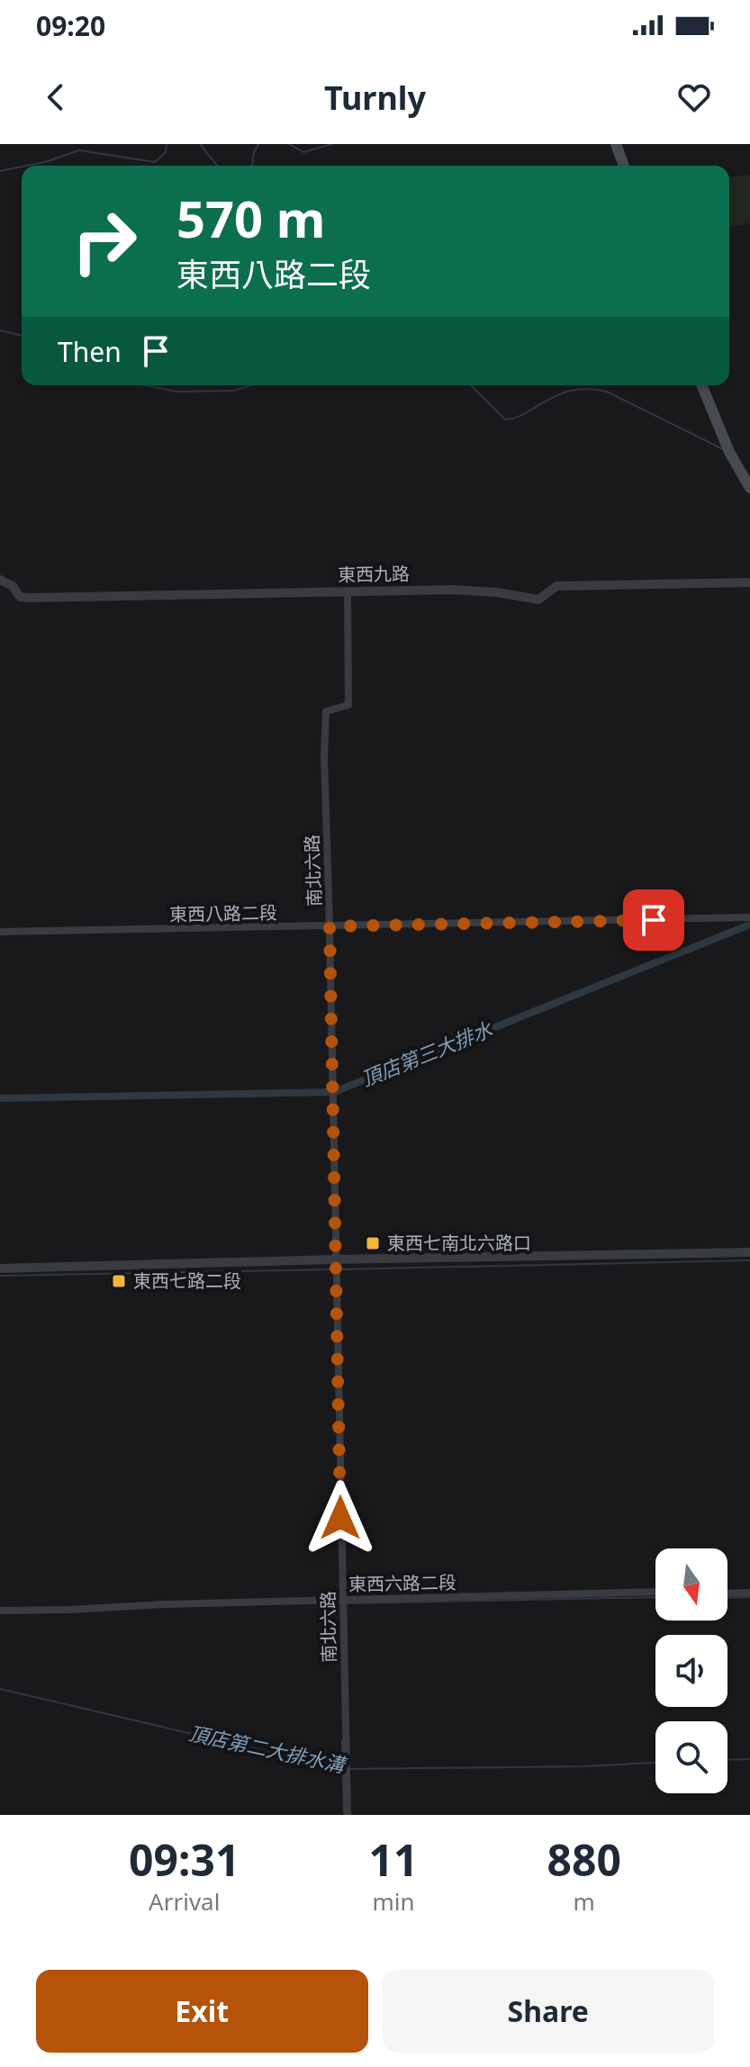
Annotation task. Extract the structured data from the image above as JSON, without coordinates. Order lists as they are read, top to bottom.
{
  "streets": {
    "street": [
      "東西九路",
      "南北六路",
      "東西八路二段",
      "東西六路二段"
    ]
  },
  "crossings": [
    ["東西九路", "南北六路"],
    ["南北六路", "東西八路二段"],
    ["南北六路", "東西六路二段"]
  ],
  "water": ["頂店第三大排水", "頂店第二大排水溝"],
  "places": {
    "transit": ["東西七南北六路口", "東西七路二段"]
  },
  "north": "bottom",
  "page": {
    "status": "09:20",
    "header": "Turnly",
    "turn": ["570 m", "東西八路二段"],
    "then": "Then",
    "eta": [
      "09:31",
      "Arrival",
      "11",
      "min",
      "880",
      "m"
    ],
    "buttons": ["Exit", "Share"]
  }
}
